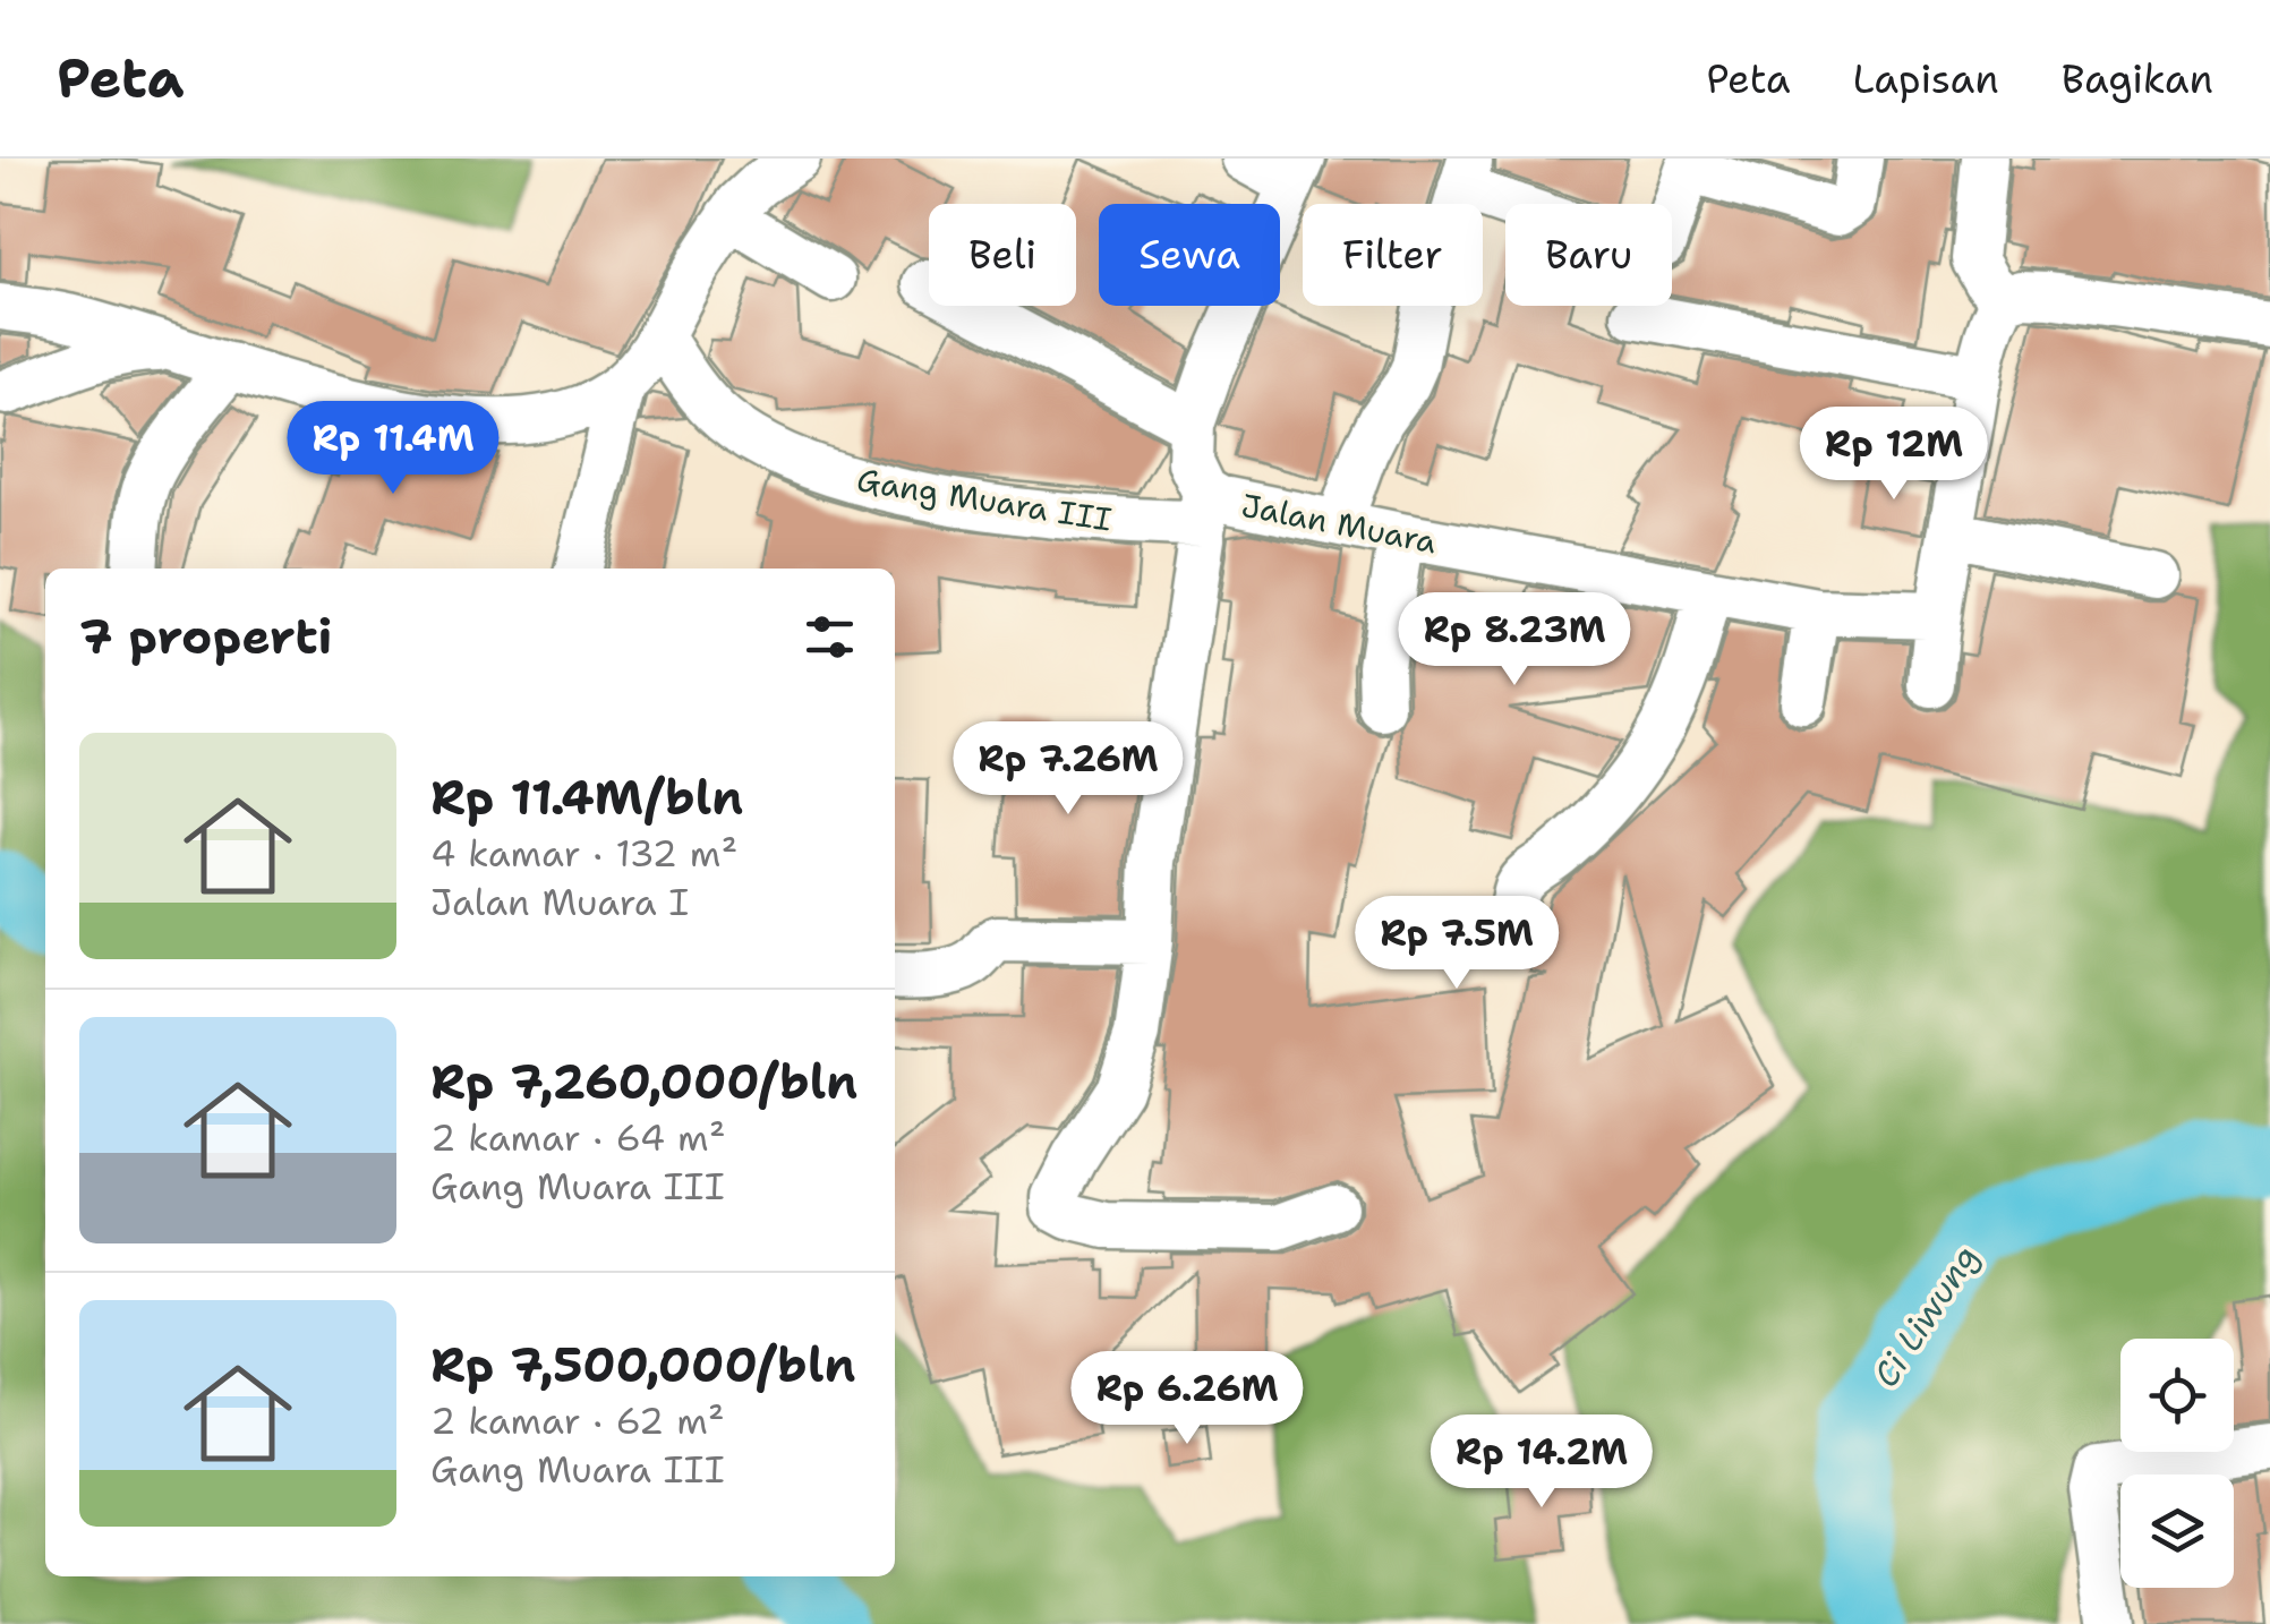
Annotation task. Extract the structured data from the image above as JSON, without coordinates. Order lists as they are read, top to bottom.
{
  "streets": {
    "street": ["Gang Muara III", "Jalan Muara"]
  },
  "crossings": [
    ["Gang Muara III", "Jalan Muara"]
  ],
  "water": ["Ci Liwung"],
  "page": {
    "header": "Peta",
    "nav": ["Peta", "Lapisan", "Bagikan"],
    "chip": [
      "Beli",
      "Sewa",
      "Filter",
      "Baru"
    ],
    "price": [
      "Rp 11.4M",
      "Rp 12M",
      "Rp 8.23M",
      "Rp 7.26M",
      "Rp 7.5M",
      "Rp 6.26M",
      "Rp 14.2M"
    ],
    "heading": "7 properti",
    "list": [
      {
        "name": "Rp 11.4M/bln",
        "note": "4 kamar · 132 m² · Jalan Muara I"
      },
      {
        "name": "Rp 7,260,000/bln",
        "note": "2 kamar · 64 m² · Gang Muara III"
      },
      {
        "name": "Rp 7,500,000/bln",
        "note": "2 kamar · 62 m² · Gang Muara III"
      }
    ]
  }
}
